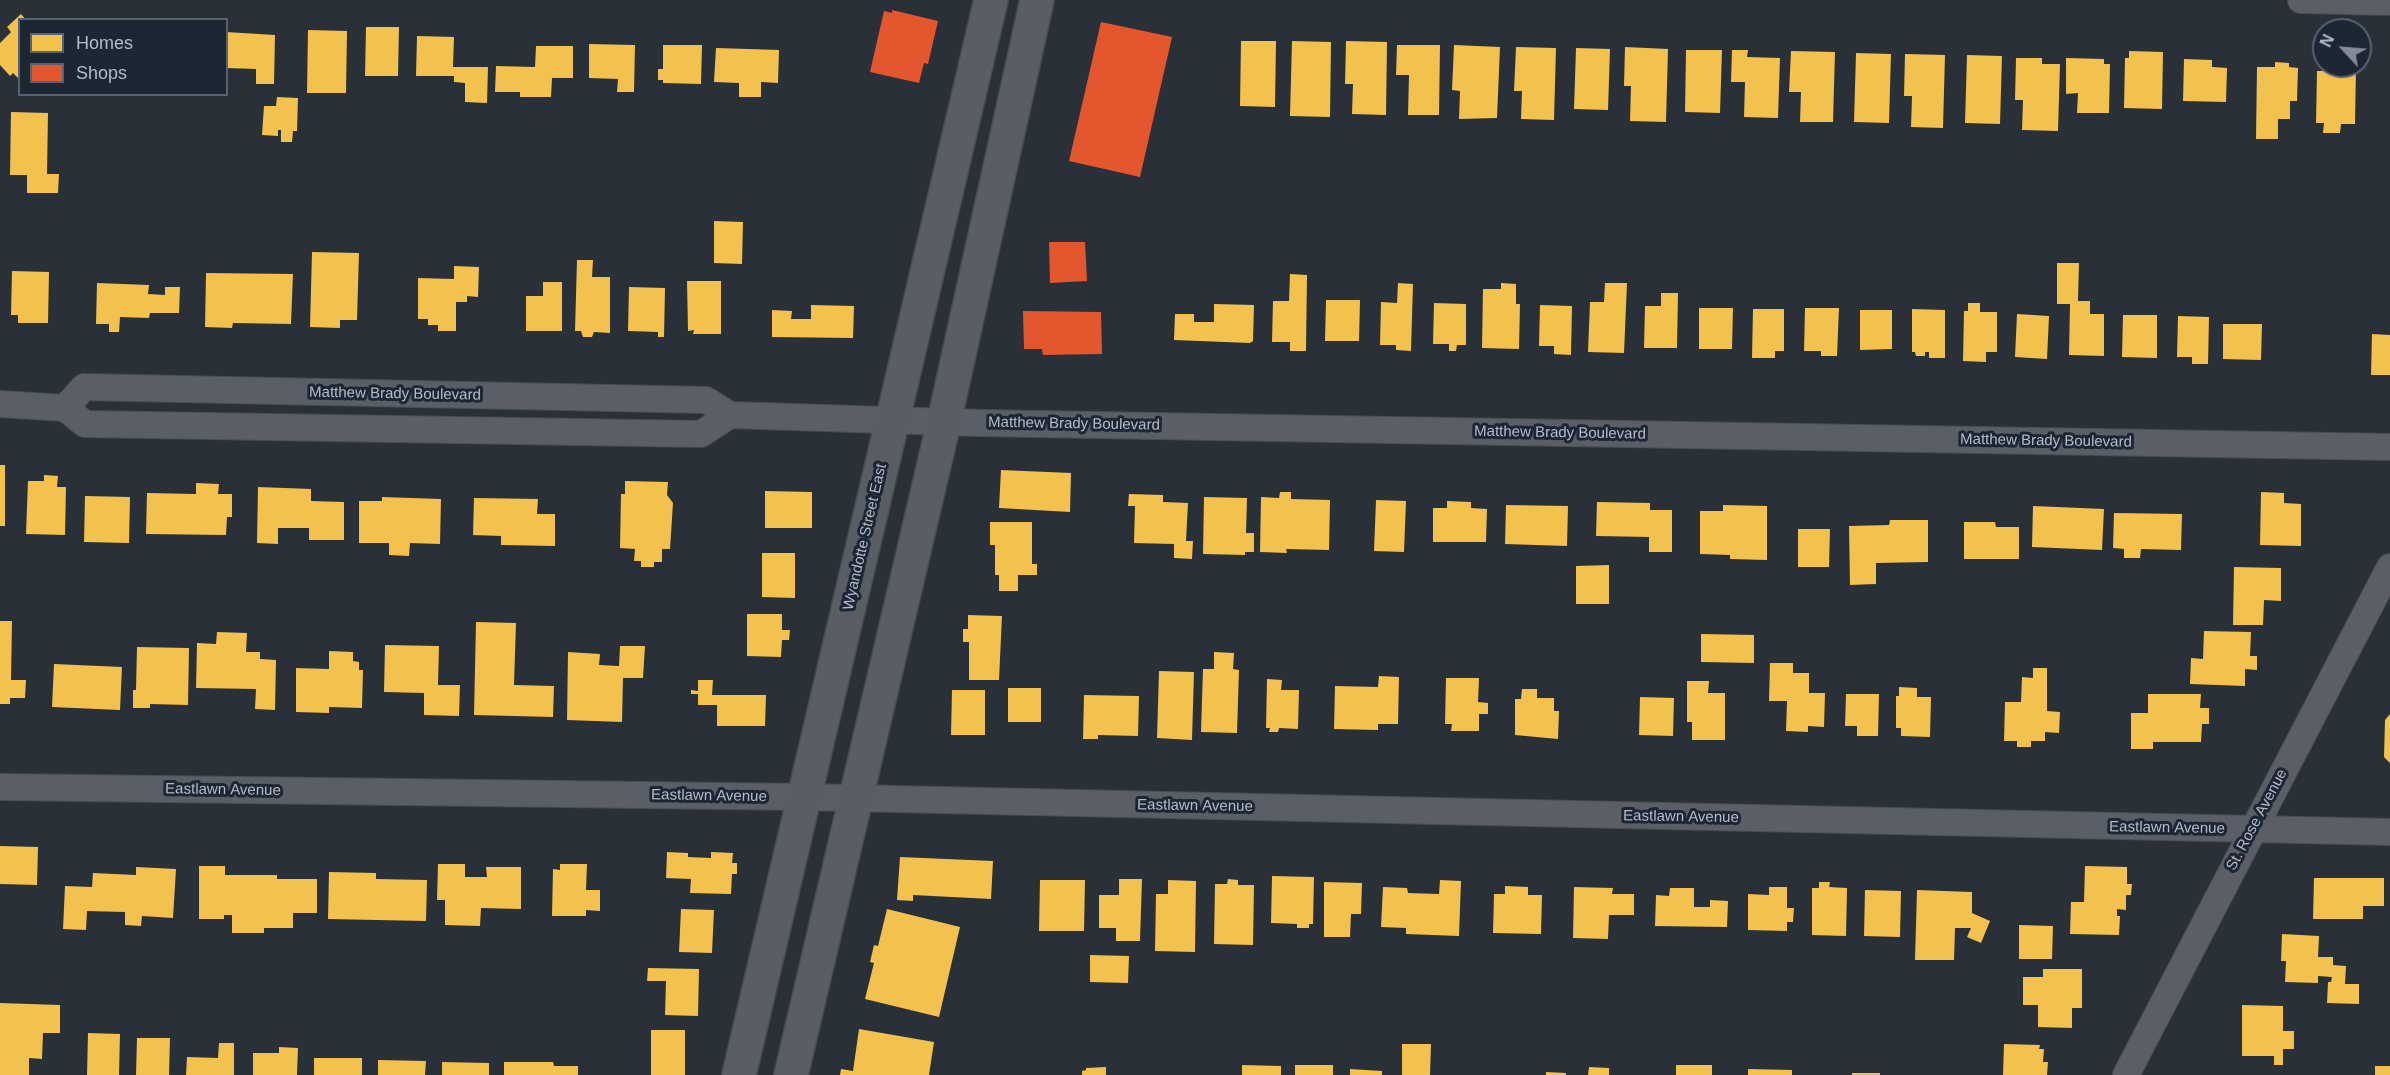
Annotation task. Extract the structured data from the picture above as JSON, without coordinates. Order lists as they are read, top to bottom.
{
  "streets": {
    "main road": ["Wyandotte Street East"],
    "street": ["Matthew Brady Boulevard", "Eastlawn Avenue", "St. Rose Avenue"]
  },
  "crossings": [
    ["Matthew Brady Boulevard", "Wyandotte Street East"],
    ["Wyandotte Street East", "Eastlawn Avenue"],
    ["Eastlawn Avenue", "St. Rose Avenue"]
  ],
  "legend": ["Homes", "Shops"],
  "north": "top left"
}
